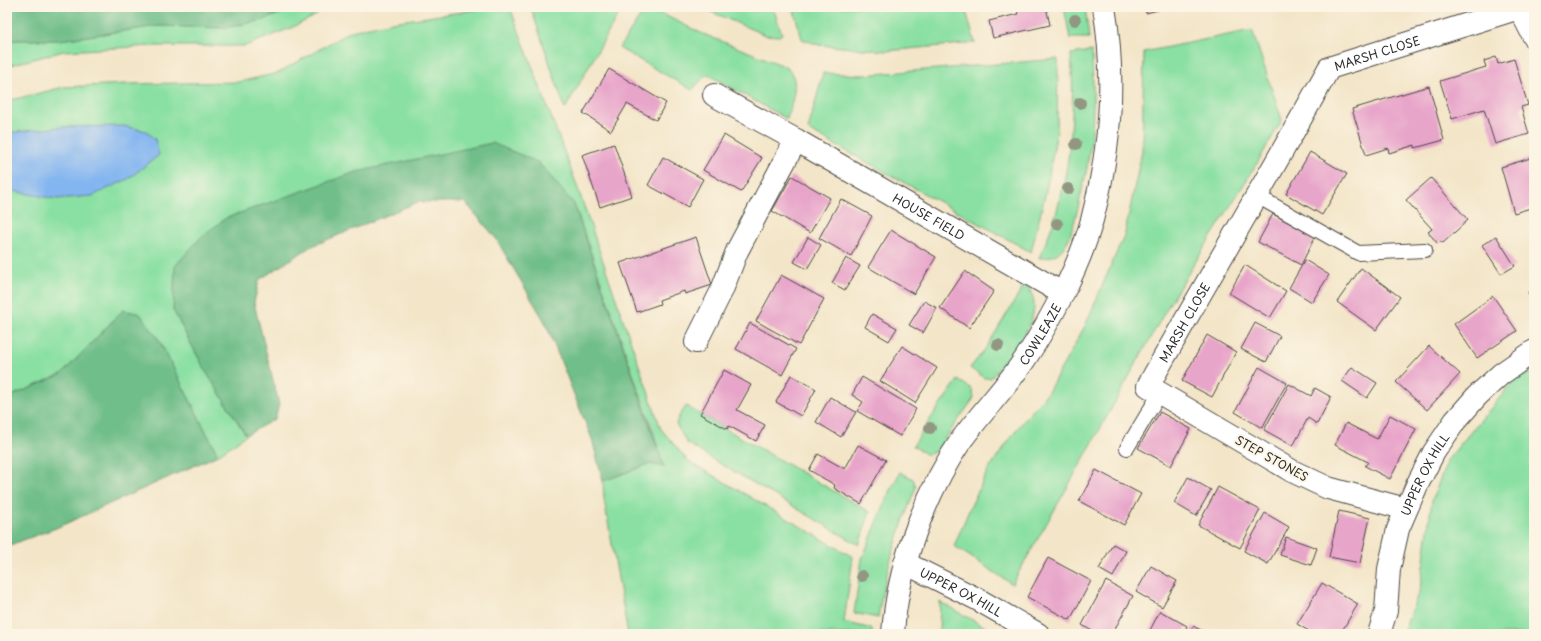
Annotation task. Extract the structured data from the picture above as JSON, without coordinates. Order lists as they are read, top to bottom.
{
  "streets": {
    "street": [
      "MARSH CLOSE",
      "HOUSE FIELD",
      "COWLEAZE",
      "STEP STONES",
      "UPPER OX HILL"
    ]
  },
  "crossings": [
    ["MARSH CLOSE", "STEP STONES"],
    ["HOUSE FIELD", "COWLEAZE"],
    ["COWLEAZE", "UPPER OX HILL"],
    ["STEP STONES", "UPPER OX HILL"]
  ]
}
